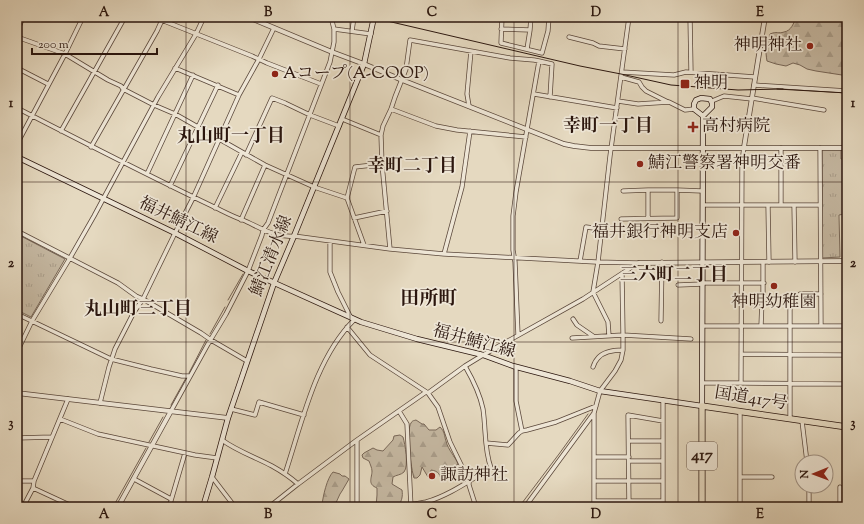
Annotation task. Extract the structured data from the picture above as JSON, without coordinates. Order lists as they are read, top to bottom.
{
  "streets": {
    "highway": ["国道417号", "417"],
    "main road": ["福井鯖江線", "鯖江清水線"]
  },
  "crossings": [
    ["福井鯖江線", "鯖江清水線"],
    ["福井鯖江線", "国道417号"]
  ],
  "districts": [
    "幸町一丁目",
    "丸山町一丁目",
    "幸町二丁目",
    "三六町二丁目",
    "田所町",
    "丸山町三丁目"
  ],
  "places": {
    "other": [
      "神明神社",
      "Aコープ(A-COOP)",
      "鯖江警察署神明交番",
      "福井銀行神明支店",
      "神明幼稚園",
      "諏訪神社"
    ],
    "transit": ["神明"],
    "health": ["高村病院"]
  },
  "scale_bar": "200 m",
  "north": "left",
  "grid": {
    "columns": [
      "A",
      "B",
      "C",
      "D",
      "E"
    ],
    "rows": ["1", "2", "3"]
  }
}
